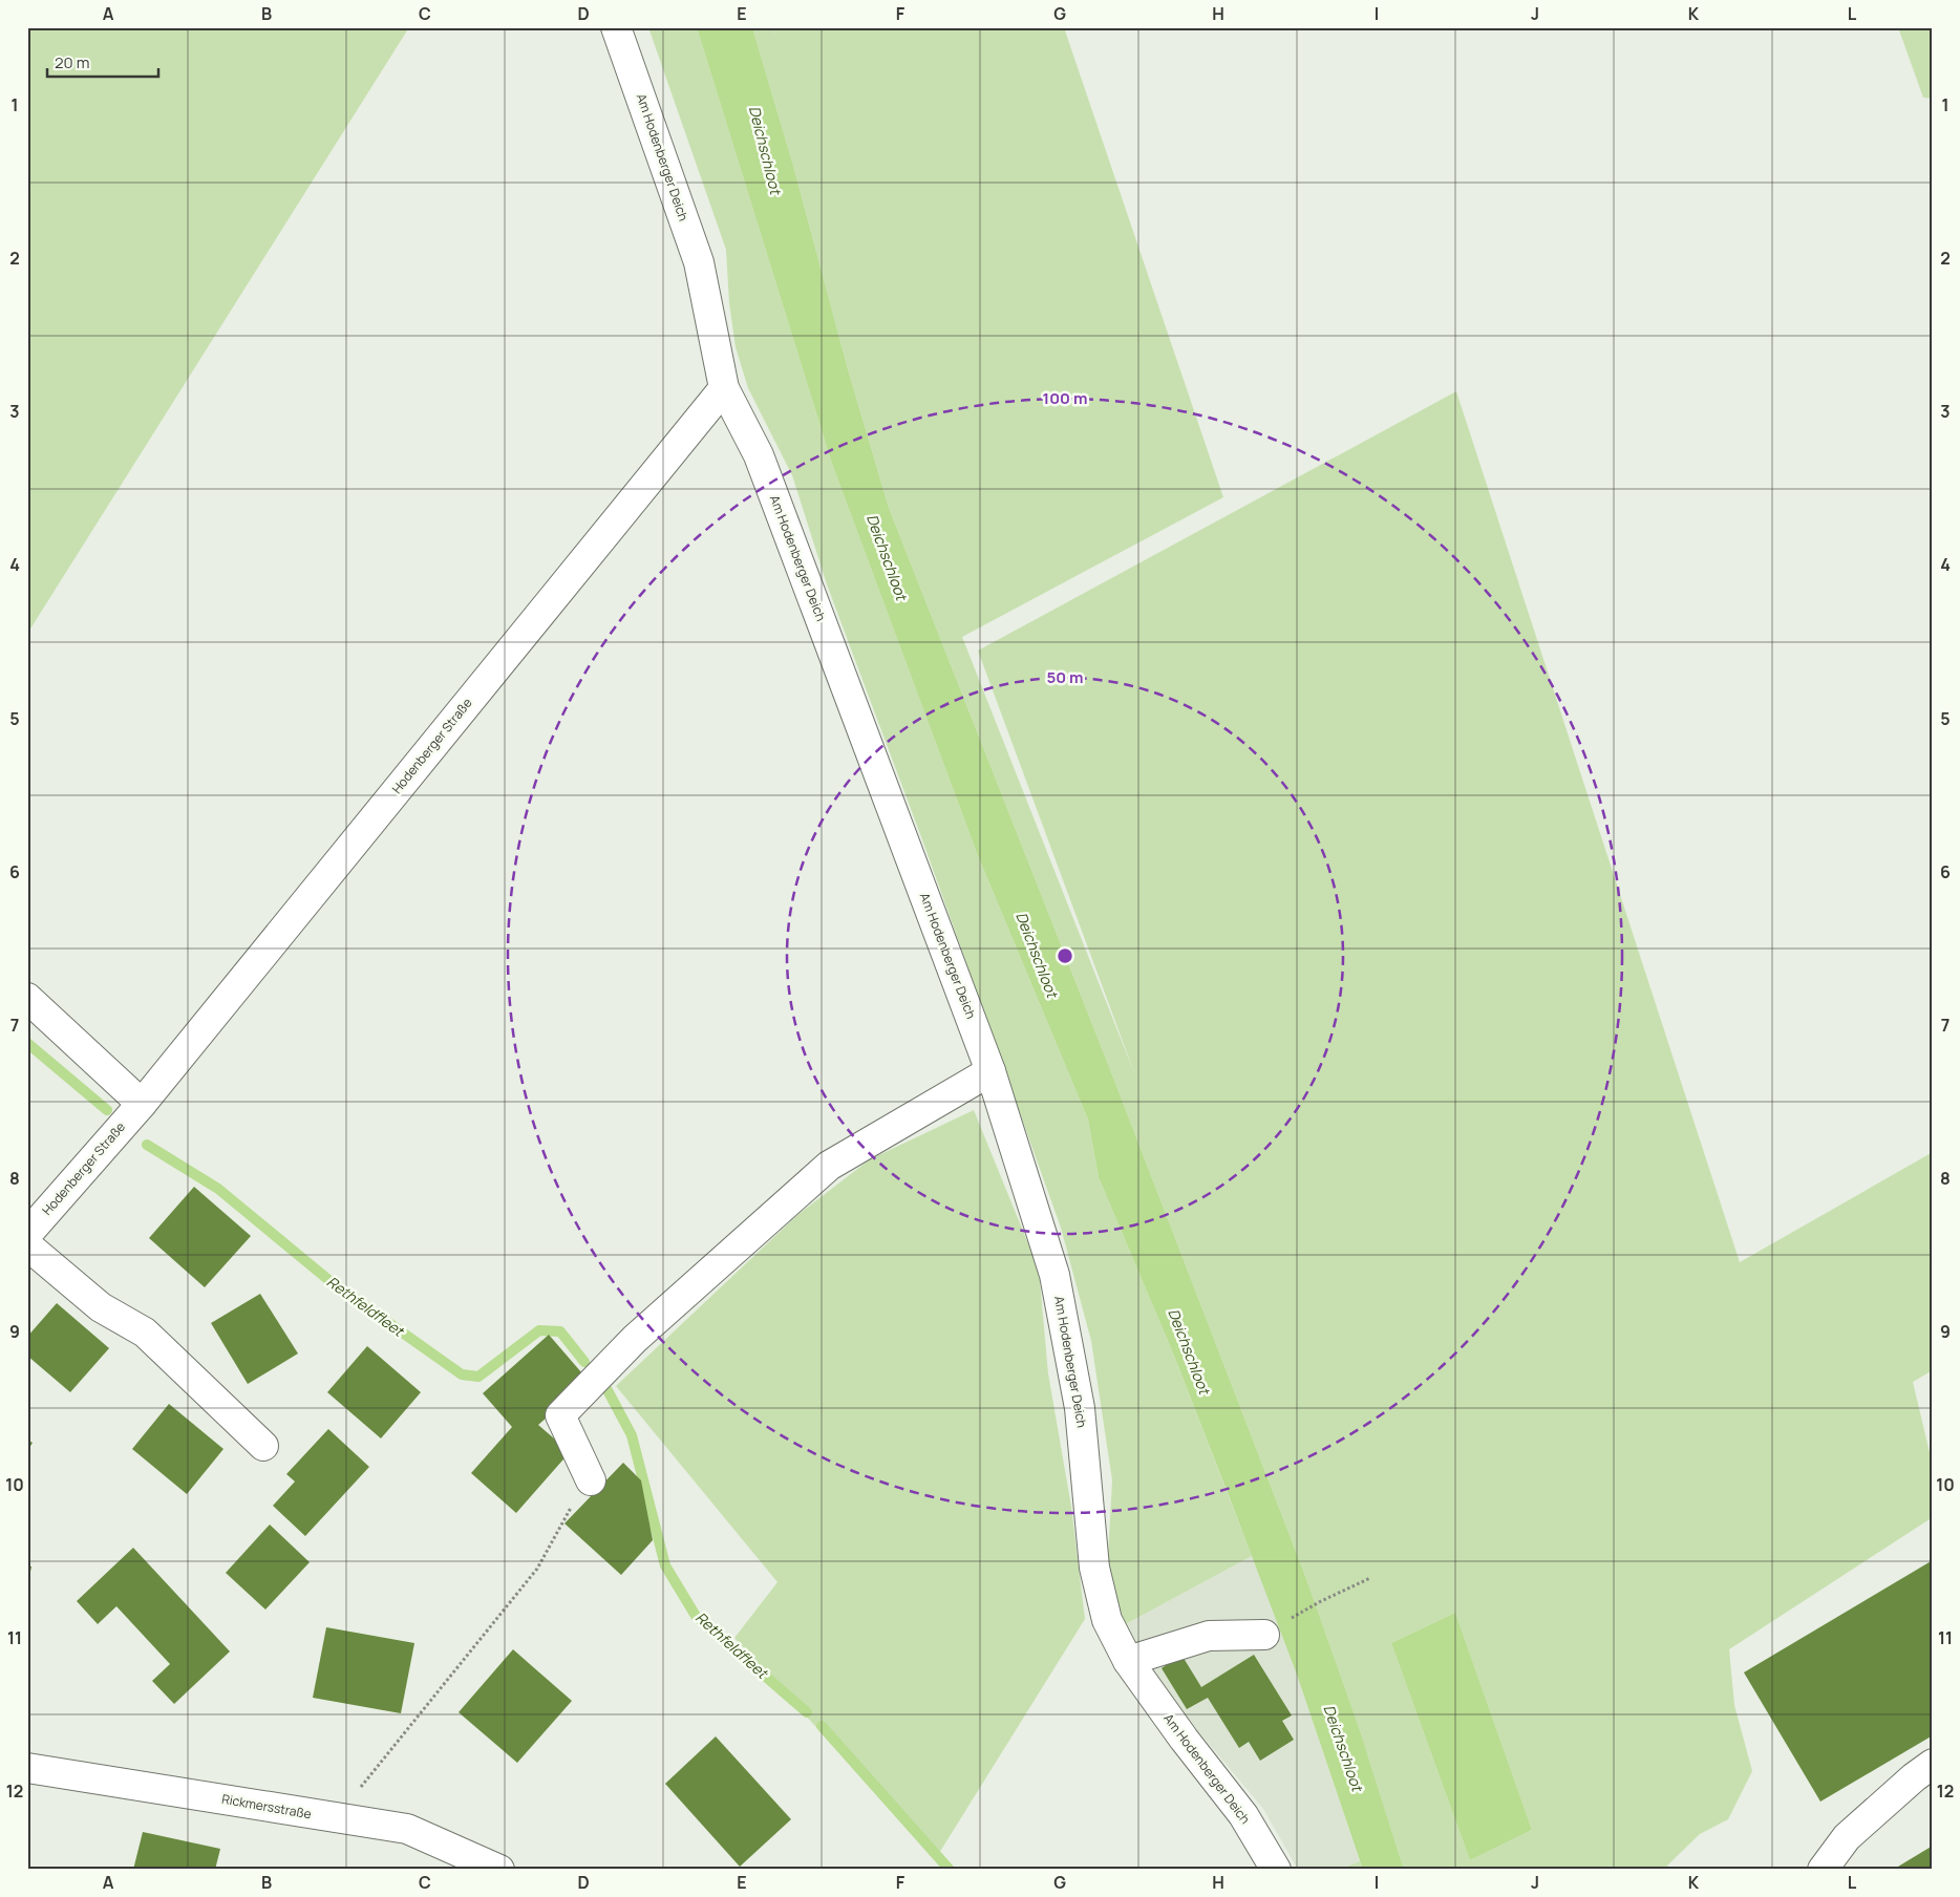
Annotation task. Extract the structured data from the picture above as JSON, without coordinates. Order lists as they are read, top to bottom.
{
  "streets": {
    "street": ["Am Hodenberger Deich", "Hodenberger Straße", "Rickmersstraße"]
  },
  "crossings": [
    ["Am Hodenberger Deich", "Hodenberger Straße"]
  ],
  "water": ["Deichschloot", "Rethfeldfleet"],
  "scale_bar": "20 m",
  "grid": {
    "columns": [
      "A",
      "B",
      "C",
      "D",
      "E",
      "F",
      "G",
      "H",
      "I",
      "J",
      "K",
      "L"
    ],
    "rows": [
      "1",
      "2",
      "3",
      "4",
      "5",
      "6",
      "7",
      "8",
      "9",
      "10",
      "11",
      "12"
    ]
  },
  "rings": ["100 m", "50 m"]
}
